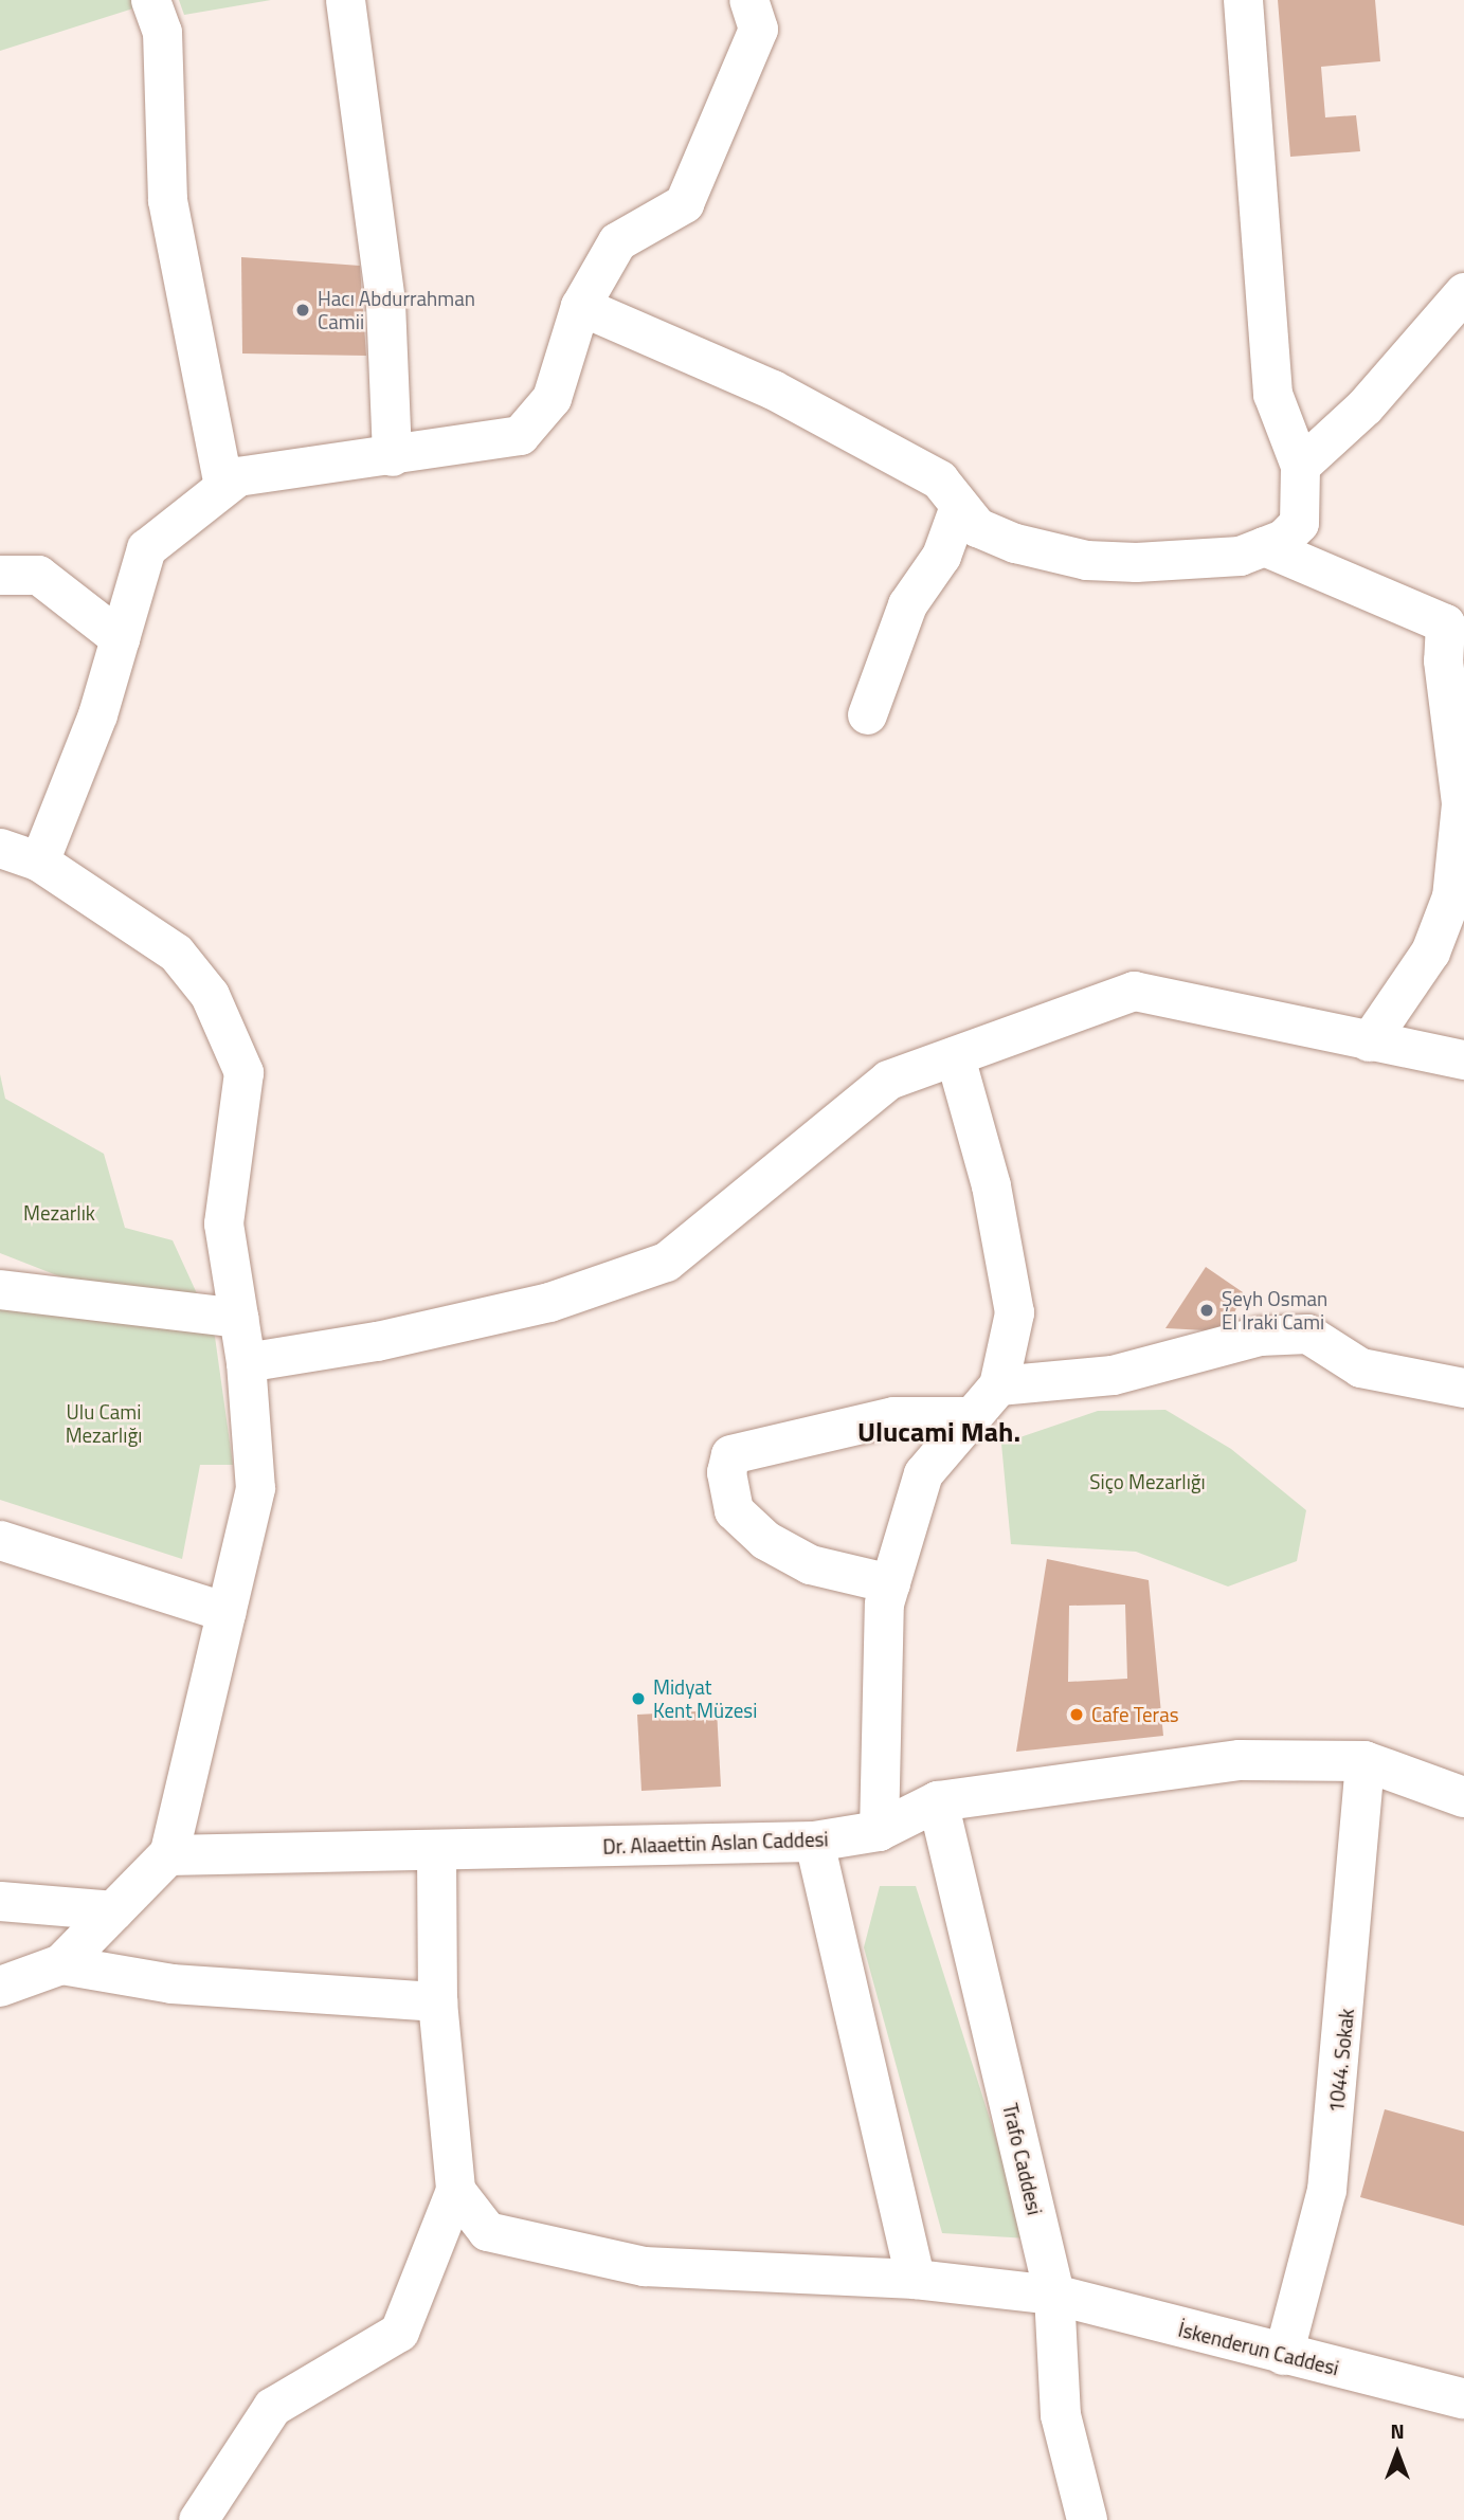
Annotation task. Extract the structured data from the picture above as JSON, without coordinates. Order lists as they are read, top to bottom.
{
  "streets": {
    "street": [
      "Dr. Alaaettin Aslan Caddesi",
      "1044. Sokak",
      "Trafo Caddesi",
      "İskenderun Caddesi"
    ]
  },
  "crossings": [
    ["Dr. Alaaettin Aslan Caddesi", "1044. Sokak"],
    ["Dr. Alaaettin Aslan Caddesi", "Trafo Caddesi"],
    ["1044. Sokak", "İskenderun Caddesi"],
    ["Trafo Caddesi", "İskenderun Caddesi"]
  ],
  "districts": ["Ulucami Mah."],
  "parks": ["Mezarlık", "Ulu Cami Mezarlığı", "Siço Mezarlığı"],
  "places": [
    "Hacı Abdurrahman Camii",
    "Şeyh Osman El Iraki Cami",
    "Midyat Kent Müzesi",
    "Cafe Teras"
  ],
  "north": "top"
}
